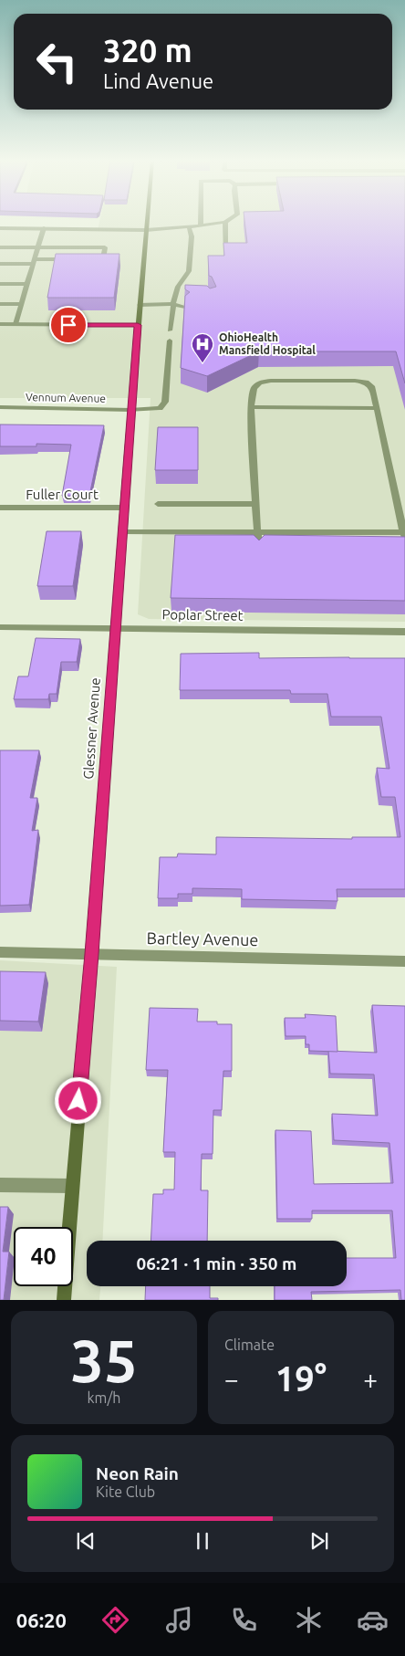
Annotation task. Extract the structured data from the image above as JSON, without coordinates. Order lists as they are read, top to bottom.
{
  "streets": {
    "street": [
      "Vennum Avenue",
      "Fuller Court",
      "Poplar Street",
      "Glessner Avenue",
      "Bartley Avenue"
    ]
  },
  "crossings": [
    ["Vennum Avenue", "Glessner Avenue"],
    ["Fuller Court", "Glessner Avenue"],
    ["Poplar Street", "Glessner Avenue"],
    ["Glessner Avenue", "Bartley Avenue"]
  ],
  "places": {
    "hospital": ["OhioHealth Mansfield Hospital"]
  },
  "page": {
    "turn": ["320 m", "Lind Avenue"],
    "limit": "40",
    "trip": "06:21 · 1 min · 350 m",
    "tile": [
      ["35", "km/h"],
      "Climate"
    ],
    "heat": ["−", "19°", "+"],
    "song": ["Neon Rain", "Kite Club"],
    "tabs": "06:20"
  }
}
